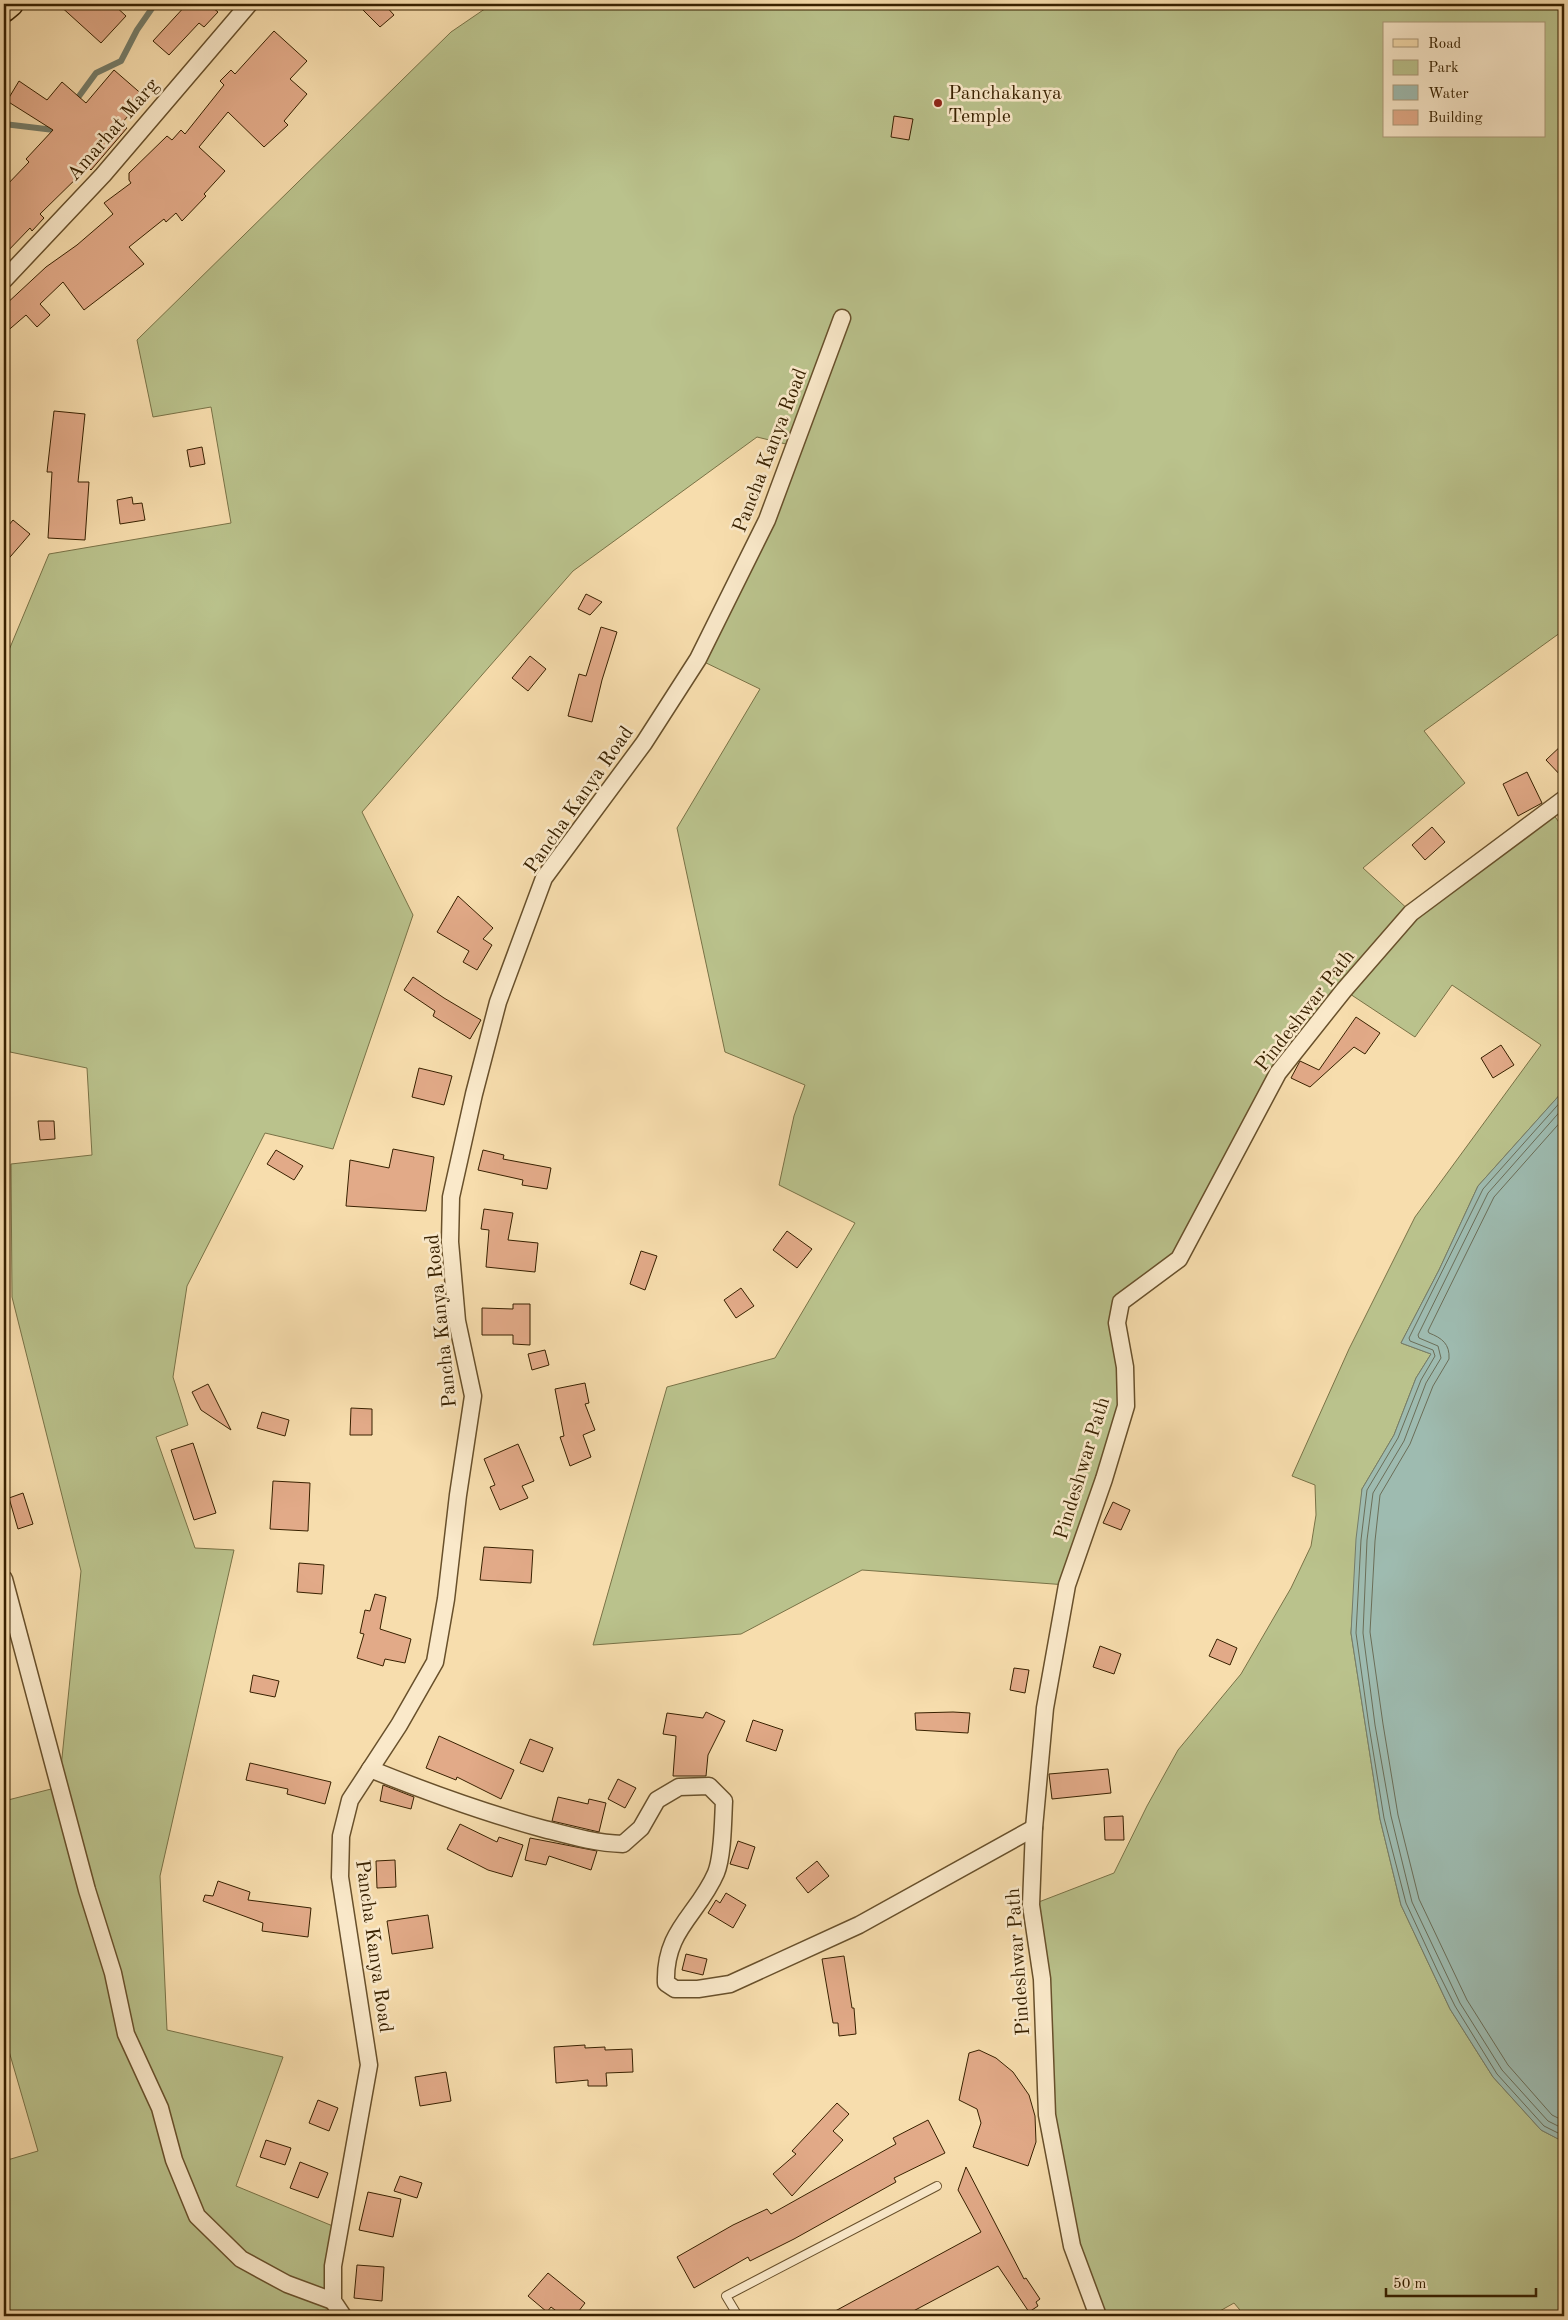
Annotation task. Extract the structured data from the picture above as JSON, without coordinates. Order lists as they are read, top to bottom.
{
  "streets": {
    "street": ["Amarhat Marg", "Pancha Kanya Road", "Pindeshwar Path"]
  },
  "places": ["Panchakanya Temple"],
  "legend": [
    "Road",
    "Park",
    "Water",
    "Building"
  ],
  "scale_bar": "50 m"
}
